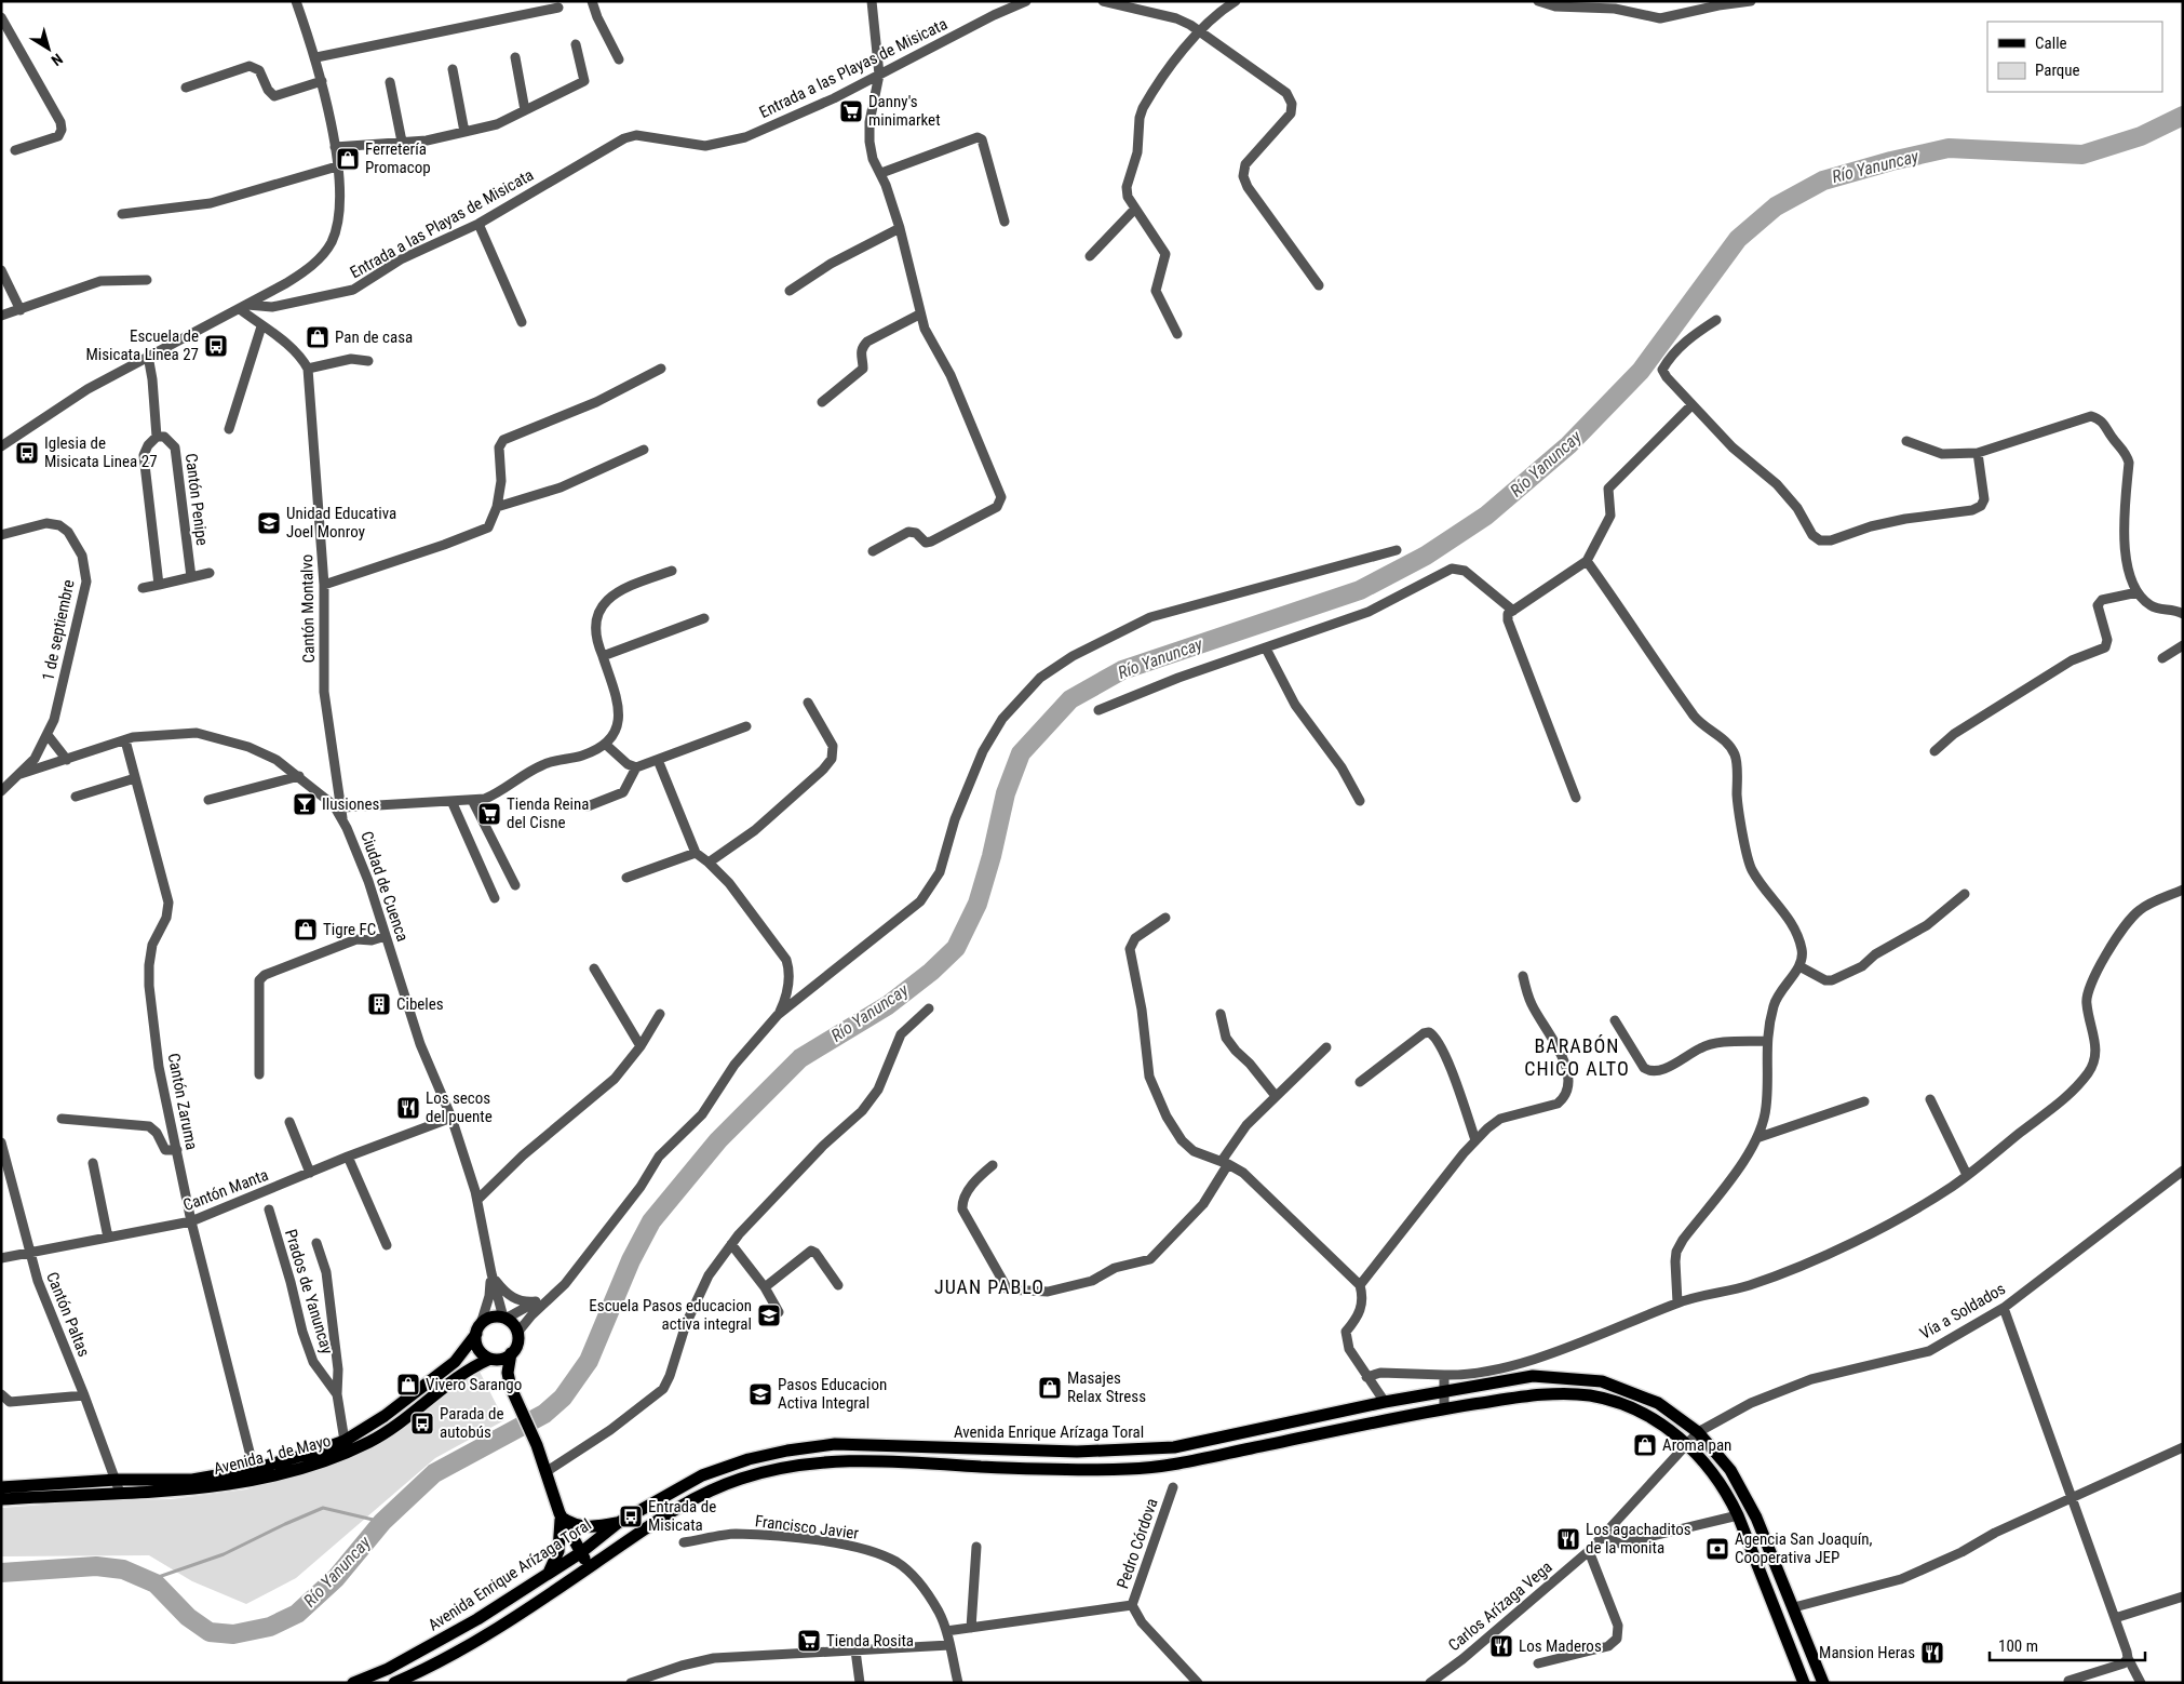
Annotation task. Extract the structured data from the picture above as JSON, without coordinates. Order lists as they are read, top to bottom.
{
  "streets": {
    "main road": ["Avenida Enrique Arízaga Toral", "Avenida 1 de Mayo"],
    "street": [
      "Entrada a las Playas de Misicata",
      "Cantón Penipe",
      "Cantón Montalvo",
      "1 de septiembre",
      "Ciudad de Cuenca",
      "Cantón Zaruma",
      "Cantón Manta",
      "Prados de Yanuncay",
      "Vía a Soldados",
      "Cantón Paltas",
      "Francisco Javier",
      "Pedro Córdova",
      "Carlos Arízaga Vega"
    ]
  },
  "crossings": [
    ["Cantón Montalvo", "Ciudad de Cuenca"],
    ["1 de septiembre", "Ciudad de Cuenca"],
    ["Ciudad de Cuenca", "Cantón Zaruma"],
    ["Ciudad de Cuenca", "Cantón Manta"],
    ["Ciudad de Cuenca", "Avenida 1 de Mayo"],
    ["Cantón Zaruma", "Cantón Manta"],
    ["Cantón Zaruma", "Avenida 1 de Mayo"],
    ["Cantón Manta", "Cantón Paltas"],
    ["Prados de Yanuncay", "Avenida 1 de Mayo"],
    ["Vía a Soldados", "Avenida Enrique Arízaga Toral"],
    ["Vía a Soldados", "Carlos Arízaga Vega"],
    ["Cantón Paltas", "Avenida 1 de Mayo"],
    ["Avenida Enrique Arízaga Toral", "Carlos Arízaga Vega"]
  ],
  "districts": ["BARABÓN CHICO ALTO", "JUAN PABLO"],
  "water": ["Río Yanuncay"],
  "places": {
    "supermarket": ["Danny's minimarket", "Tienda Reina del Cisne", "Tienda Rosita"],
    "shop": [
      "Ferretería Promacop",
      "Pan de casa",
      "Tigre FC",
      "Vivero Sarango",
      "Masajes Relax Stress",
      "Aroma pan"
    ],
    "bus stop": [
      "Escuela de Misicata Linea 27",
      "Iglesia de Misicata Linea 27",
      "Parada de autobús",
      "Entrada de Misicata"
    ],
    "school or university": ["Unidad Educativa Joel Monroy", "Escuela Pasos educacion activa integral", "Pasos Educacion Activa Integral"],
    "bar": ["Ilusiones"],
    "building": ["Cibeles"],
    "restaurant": [
      "Los secos del puente",
      "Los agachaditos de la monita",
      "Los Maderos",
      "Mansion Heras"
    ],
    "bank": ["Agencia San Joaquín, Cooperativa JEP"]
  },
  "legend": ["Calle", "Parque"],
  "scale_bar": "100 m",
  "north": "bottom right"
}
